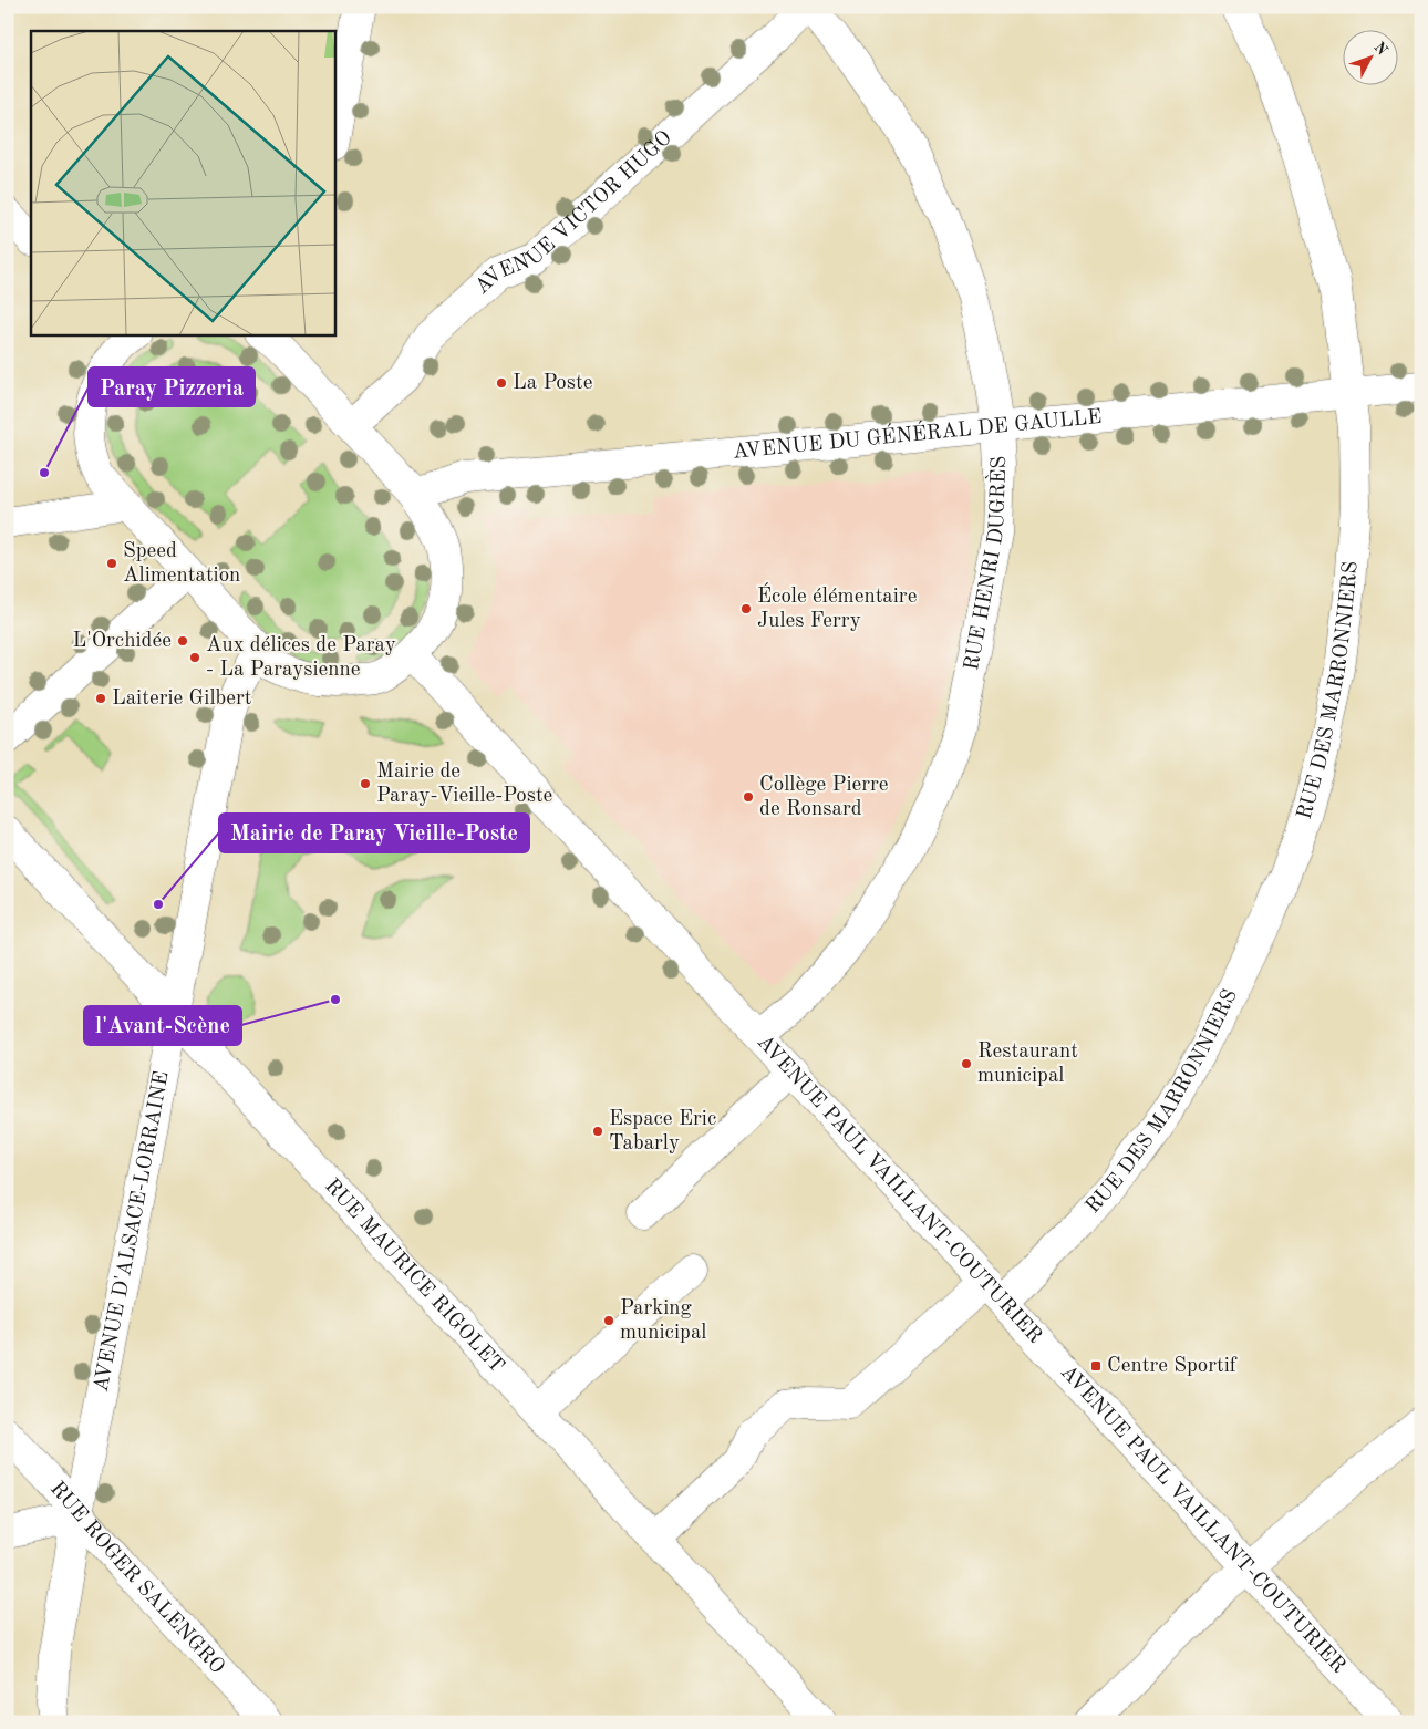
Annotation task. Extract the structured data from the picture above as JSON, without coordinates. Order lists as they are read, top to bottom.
{
  "streets": {
    "street": [
      "AVENUE VICTOR HUGO",
      "AVENUE DU GÉNÉRAL DE GAULLE",
      "RUE HENRI DUGRÈS",
      "RUE DES MARRONNIERS",
      "AVENUE PAUL VAILLANT-COUTURIER",
      "AVENUE D'ALSACE-LORRAINE",
      "RUE MAURICE RIGOLET",
      "RUE ROGER SALENGRO"
    ]
  },
  "crossings": [
    ["AVENUE DU GÉNÉRAL DE GAULLE", "RUE HENRI DUGRÈS"],
    ["AVENUE DU GÉNÉRAL DE GAULLE", "RUE DES MARRONNIERS"],
    ["RUE HENRI DUGRÈS", "AVENUE PAUL VAILLANT-COUTURIER"],
    ["RUE DES MARRONNIERS", "AVENUE PAUL VAILLANT-COUTURIER"],
    ["RUE DES MARRONNIERS", "RUE MAURICE RIGOLET"],
    ["AVENUE D'ALSACE-LORRAINE", "RUE MAURICE RIGOLET"],
    ["AVENUE D'ALSACE-LORRAINE", "RUE ROGER SALENGRO"]
  ],
  "places": {
    "other": [
      "La Poste",
      "Paray Pizzeria",
      "Speed Alimentation",
      "École élémentaire Jules Ferry",
      "L'Orchidée",
      "Aux délices de Paray - La Paraysienne",
      "Laiterie Gilbert",
      "Mairie de Paray-Vieille-Poste",
      "Collège Pierre de Ronsard",
      "Mairie de Paray Vieille-Poste",
      "l'Avant-Scène",
      "Restaurant municipal",
      "Espace Eric Tabarly",
      "Parking municipal"
    ],
    "transit": ["Centre Sportif"]
  },
  "north": "top right"
}
